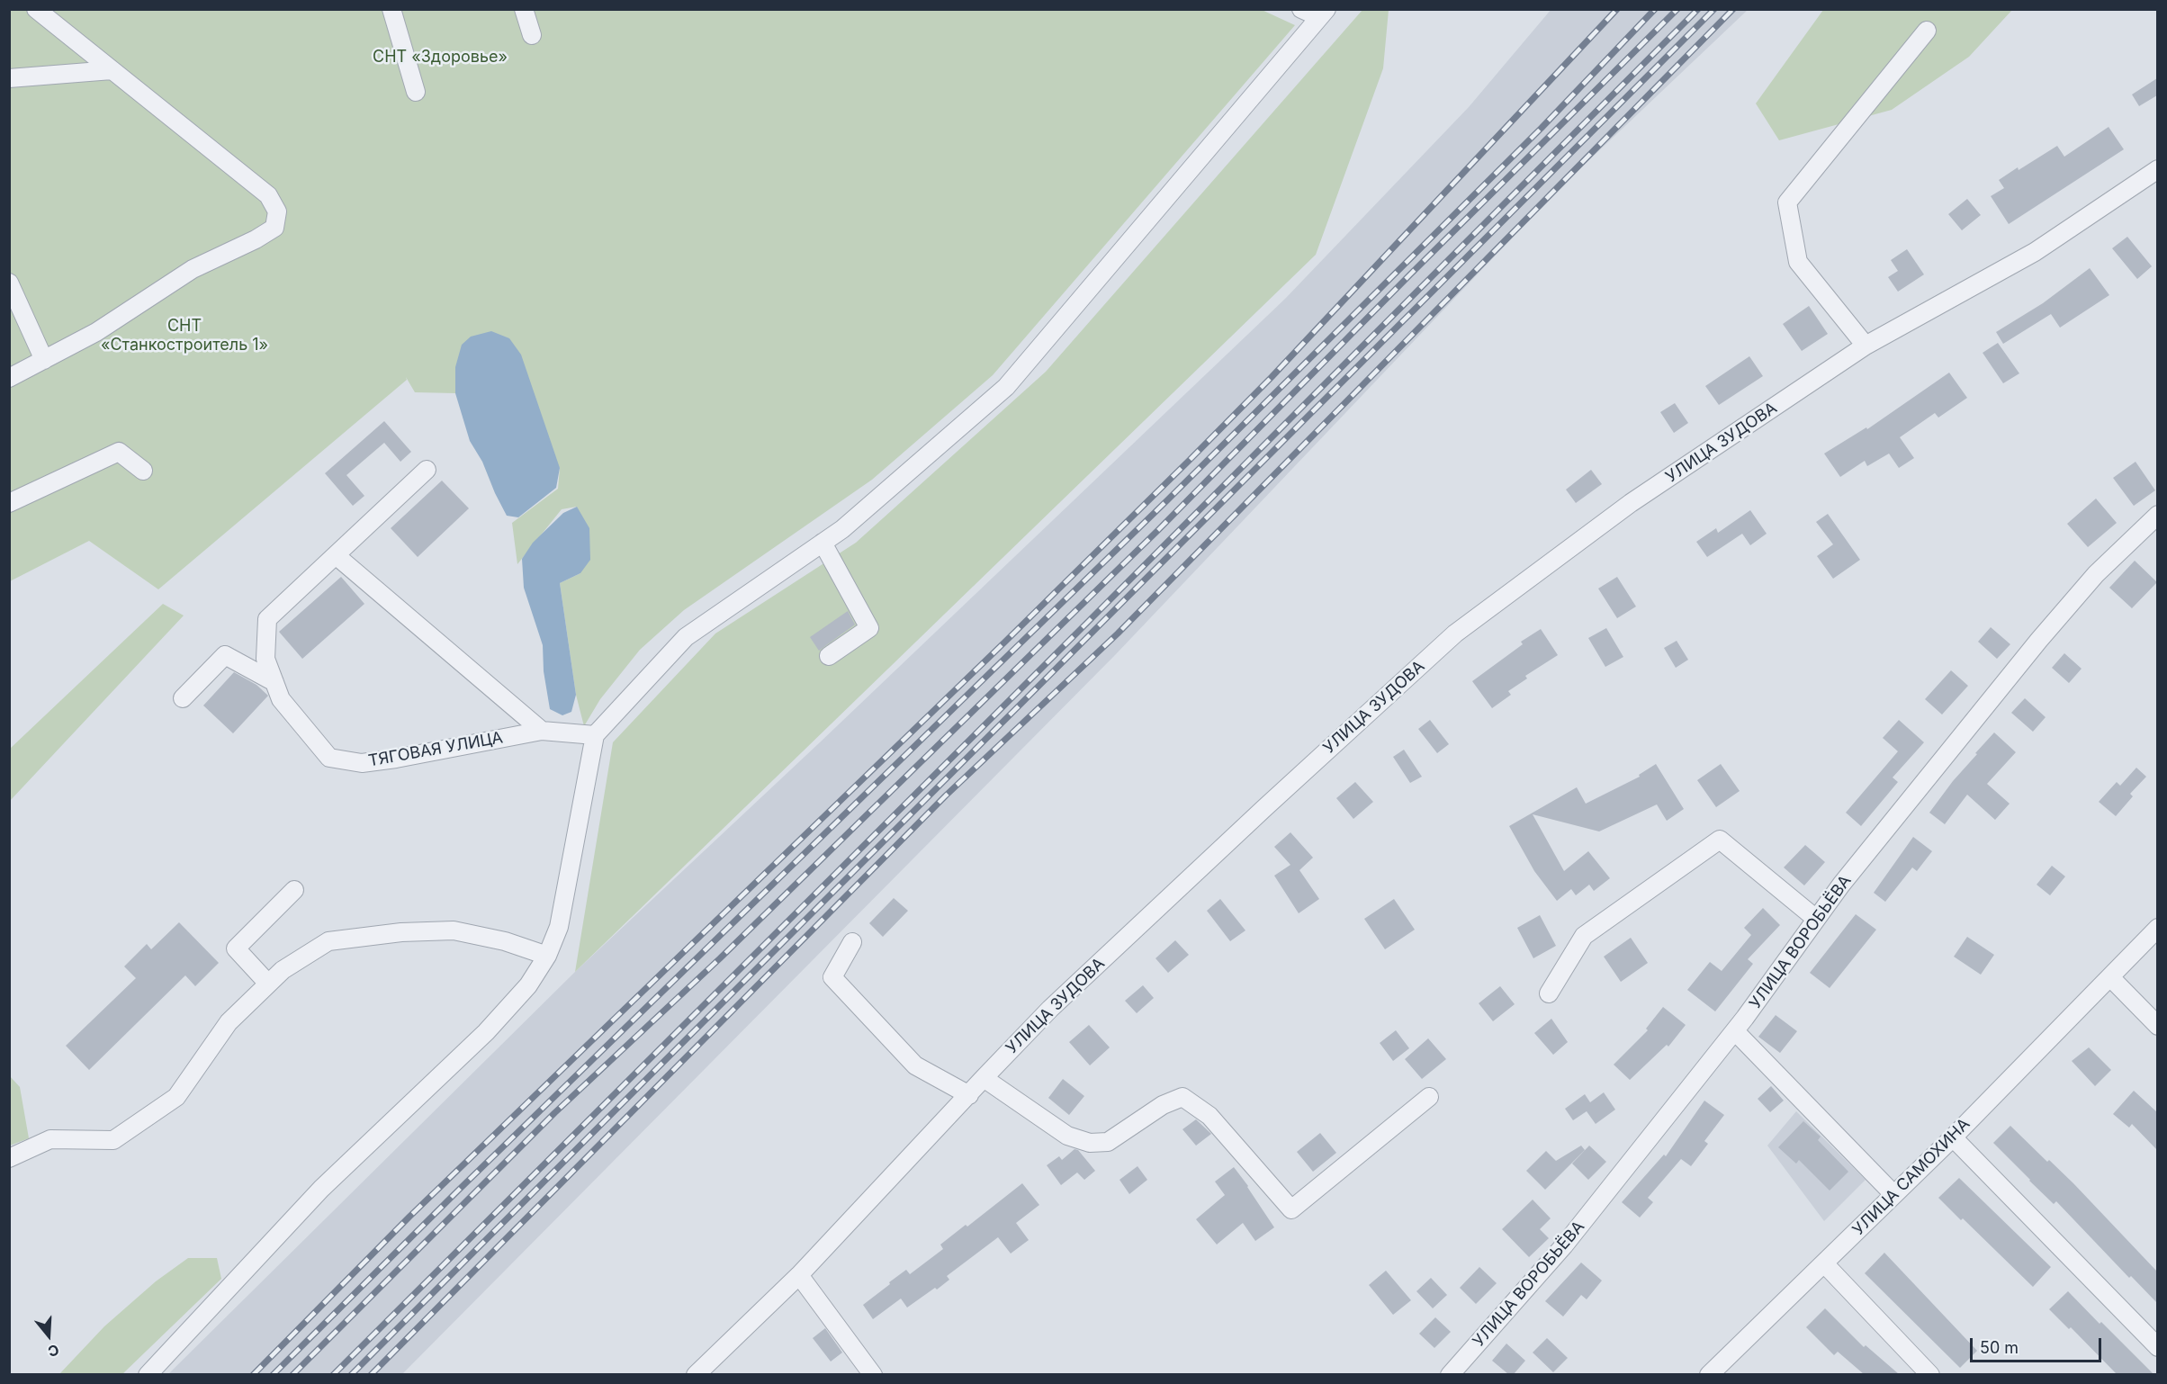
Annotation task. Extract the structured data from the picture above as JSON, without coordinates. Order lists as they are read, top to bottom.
{
  "streets": {
    "street": [
      "УЛИЦА ЗУДОВА",
      "ТЯГОВАЯ УЛИЦА",
      "УЛИЦА ВОРОБЬЁВА",
      "УЛИЦА САМОХИНА"
    ]
  },
  "parks": ["СНТ «Здоровье»", "СНТ «Станкостроитель 1»"],
  "scale_bar": "50 m",
  "north": "bottom"
}
